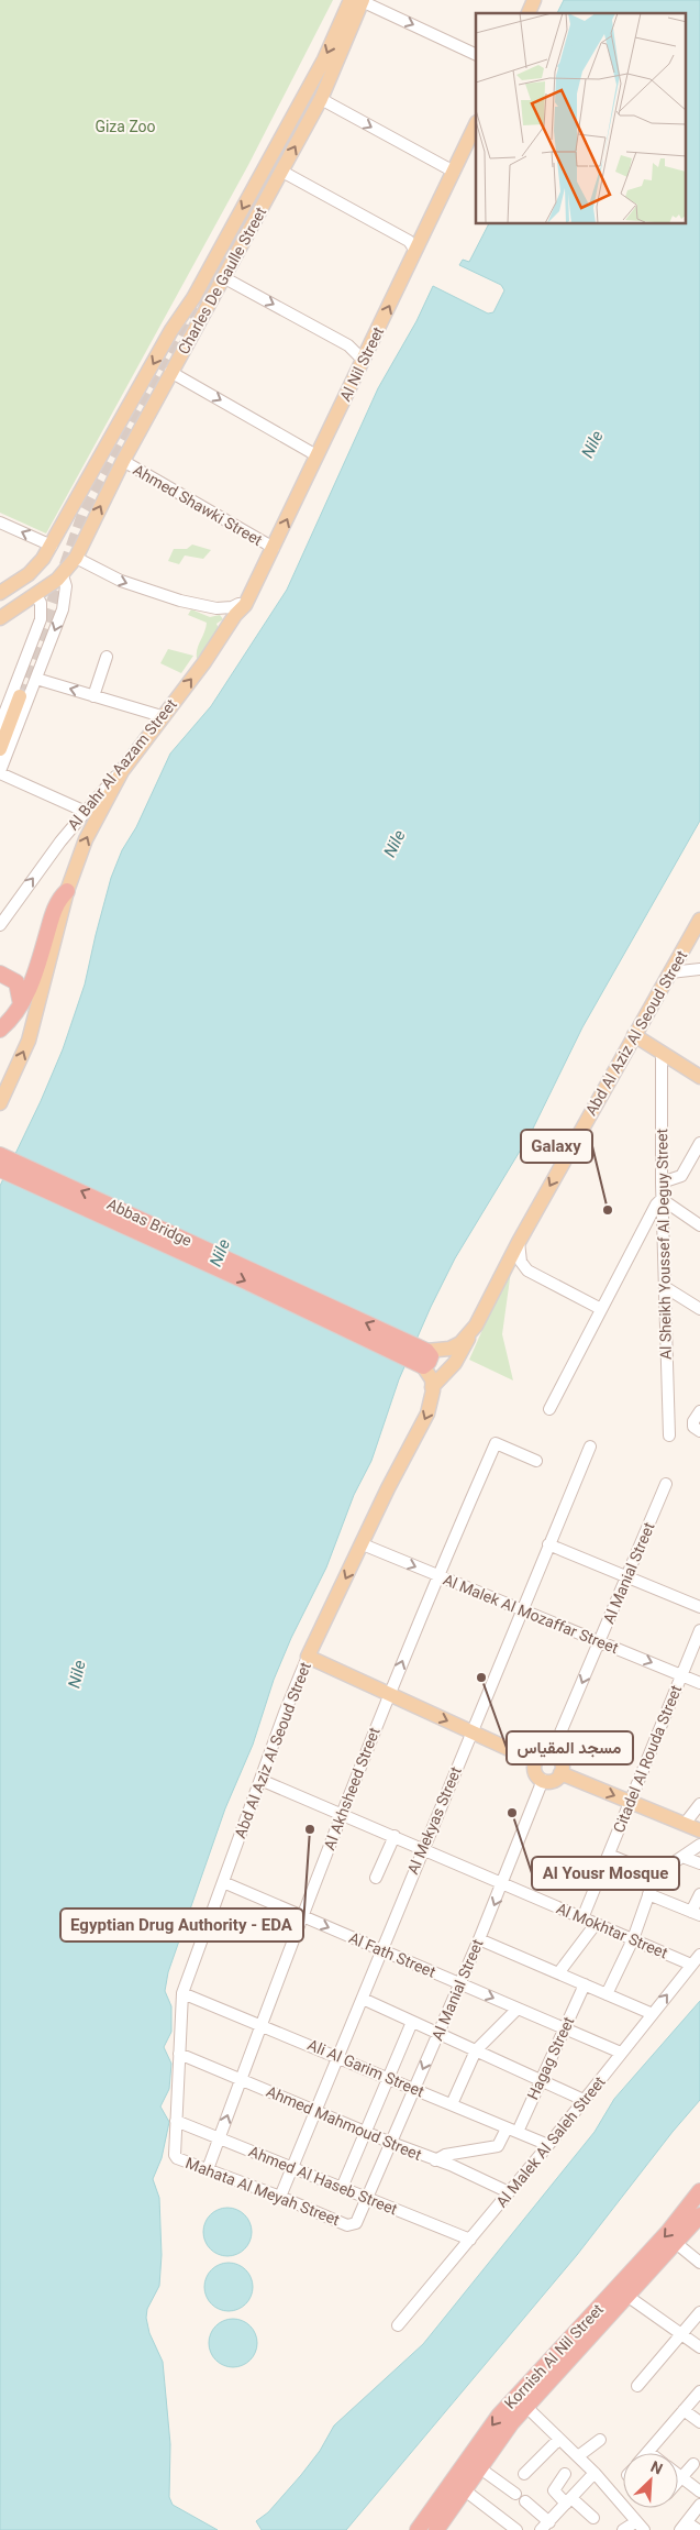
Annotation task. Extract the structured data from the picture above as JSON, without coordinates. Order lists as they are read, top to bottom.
{
  "streets": {
    "highway": ["Abbas Bridge", "Kornish Al Nil Street"],
    "main road": [
      "Charles De Gaulle Street",
      "Al Nil Street",
      "Al Bahr Al Aazam Street",
      "Abd Al Aziz Al Seoud Street"
    ],
    "street": [
      "Ahmed Shawki Street",
      "Al Sheikh Youssef Al Deguy Street",
      "Al Manial Street",
      "Al Malek Al Mozaffar Street",
      "Citadel Al Rouda Street",
      "Al Akhsheed Street",
      "Al Mekyas Street",
      "Al Mokhtar Street",
      "Al Fath Street",
      "Hagag Street",
      "Ali Al Garim Street",
      "Ahmed Mahmoud Street",
      "Al Malek Al Saleh Street",
      "Ahmed Al Haseb Street",
      "Mahata Al Meyah Street"
    ]
  },
  "crossings": [
    ["Charles De Gaulle Street", "Ahmed Shawki Street"],
    ["Al Nil Street", "Ahmed Shawki Street"],
    ["Al Nil Street", "Al Bahr Al Aazam Street"],
    ["Abd Al Aziz Al Seoud Street", "Al Malek Al Mozaffar Street"],
    ["Abd Al Aziz Al Seoud Street", "Al Mokhtar Street"],
    ["Abd Al Aziz Al Seoud Street", "Al Fath Street"],
    ["Abd Al Aziz Al Seoud Street", "Ali Al Garim Street"],
    ["Abd Al Aziz Al Seoud Street", "Ahmed Mahmoud Street"],
    ["Abd Al Aziz Al Seoud Street", "Ahmed Al Haseb Street"],
    ["Abd Al Aziz Al Seoud Street", "Mahata Al Meyah Street"],
    ["Al Manial Street", "Al Malek Al Mozaffar Street"],
    ["Al Manial Street", "Al Mokhtar Street"],
    ["Al Manial Street", "Al Fath Street"],
    ["Al Manial Street", "Ali Al Garim Street"],
    ["Al Manial Street", "Ahmed Mahmoud Street"],
    ["Al Manial Street", "Ahmed Al Haseb Street"],
    ["Al Manial Street", "Mahata Al Meyah Street"],
    ["Al Malek Al Mozaffar Street", "Citadel Al Rouda Street"],
    ["Al Malek Al Mozaffar Street", "Al Akhsheed Street"],
    ["Al Malek Al Mozaffar Street", "Al Mekyas Street"],
    ["Citadel Al Rouda Street", "Al Mokhtar Street"],
    ["Al Akhsheed Street", "Al Mokhtar Street"],
    ["Al Akhsheed Street", "Al Fath Street"],
    ["Al Akhsheed Street", "Ali Al Garim Street"],
    ["Al Akhsheed Street", "Ahmed Mahmoud Street"],
    ["Al Akhsheed Street", "Ahmed Al Haseb Street"],
    ["Al Akhsheed Street", "Mahata Al Meyah Street"],
    ["Al Mekyas Street", "Al Mokhtar Street"],
    ["Al Mekyas Street", "Al Fath Street"],
    ["Al Mekyas Street", "Ali Al Garim Street"],
    ["Al Mekyas Street", "Ahmed Mahmoud Street"],
    ["Al Mekyas Street", "Ahmed Al Haseb Street"],
    ["Al Mekyas Street", "Mahata Al Meyah Street"],
    ["Al Mokhtar Street", "Al Malek Al Saleh Street"],
    ["Al Fath Street", "Hagag Street"],
    ["Al Fath Street", "Al Malek Al Saleh Street"],
    ["Hagag Street", "Ali Al Garim Street"],
    ["Hagag Street", "Ahmed Mahmoud Street"],
    ["Ali Al Garim Street", "Al Malek Al Saleh Street"],
    ["Ahmed Mahmoud Street", "Al Malek Al Saleh Street"],
    ["Al Malek Al Saleh Street", "Ahmed Al Haseb Street"],
    ["Ahmed Al Haseb Street", "Mahata Al Meyah Street"]
  ],
  "one_way": ["Al Nil Street", "Abd Al Aziz Al Seoud Street"],
  "water": ["Nile"],
  "parks": ["Giza Zoo"],
  "places": [
    "Galaxy",
    "مسجد المقياس",
    "Al Yousr Mosque",
    "Egyptian Drug Authority - EDA"
  ],
  "north": "top right"
}
